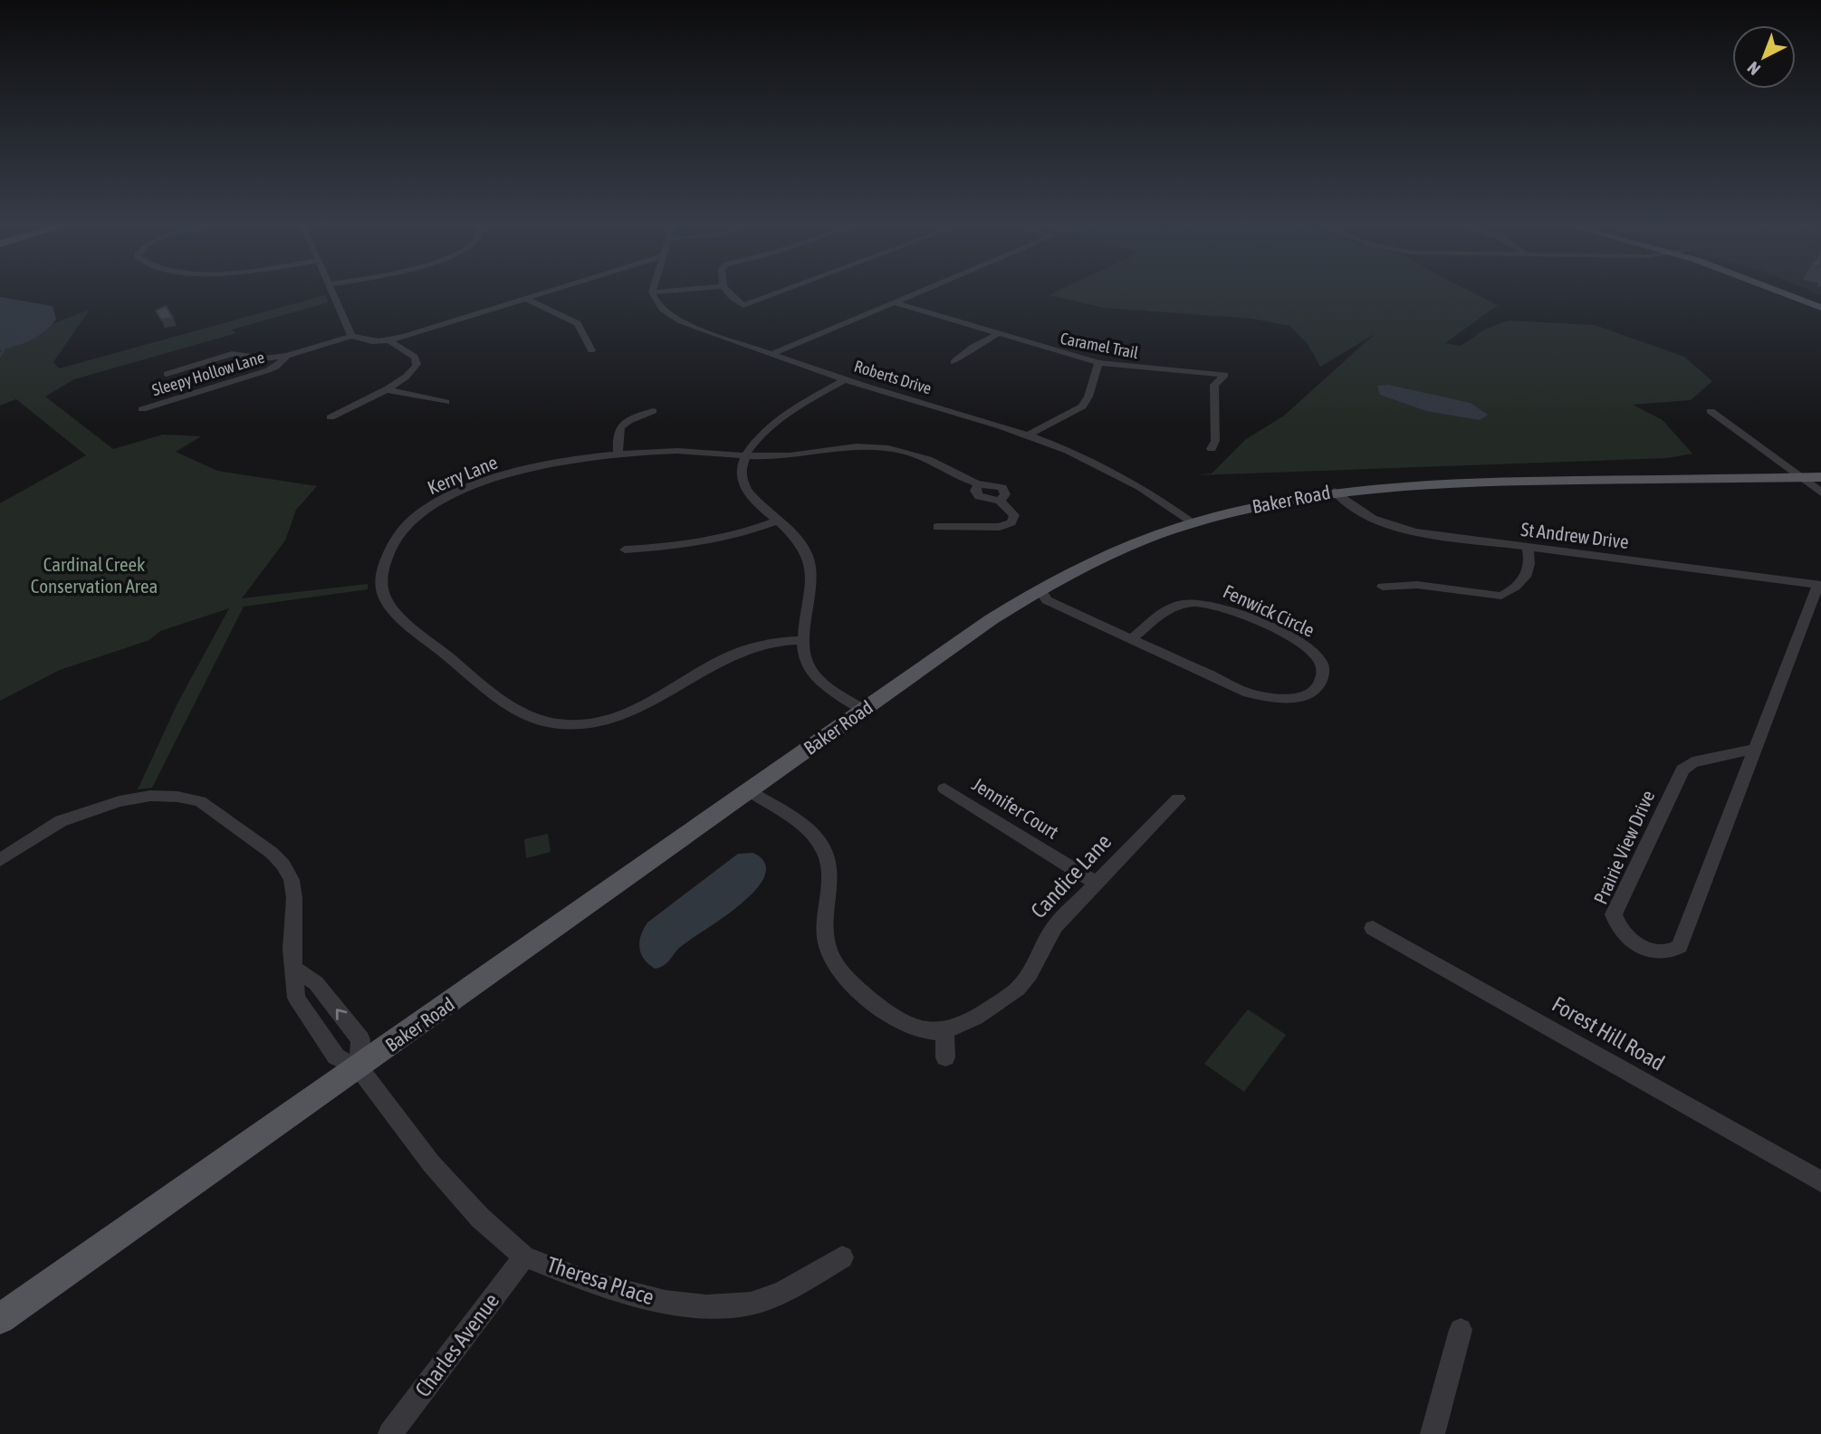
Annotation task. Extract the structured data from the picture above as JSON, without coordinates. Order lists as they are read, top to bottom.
{
  "streets": {
    "main road": ["Baker Road"],
    "street": [
      "Caramel Trail",
      "Sleepy Hollow Lane",
      "Roberts Drive",
      "Kerry Lane",
      "St Andrew Drive",
      "Fenwick Circle",
      "Jennifer Court",
      "Prairie View Drive",
      "Candice Lane",
      "Forest Hill Road",
      "Theresa Place",
      "Charles Avenue"
    ]
  },
  "crossings": [
    ["Roberts Drive", "Baker Road"],
    ["Baker Road", "St Andrew Drive"],
    ["Baker Road", "Fenwick Circle"],
    ["Baker Road", "Candice Lane"],
    ["Baker Road", "Theresa Place"],
    ["St Andrew Drive", "Prairie View Drive"],
    ["Jennifer Court", "Candice Lane"],
    ["Theresa Place", "Charles Avenue"]
  ],
  "parks": ["Cardinal Creek Conservation Area"],
  "north": "bottom left"
}
